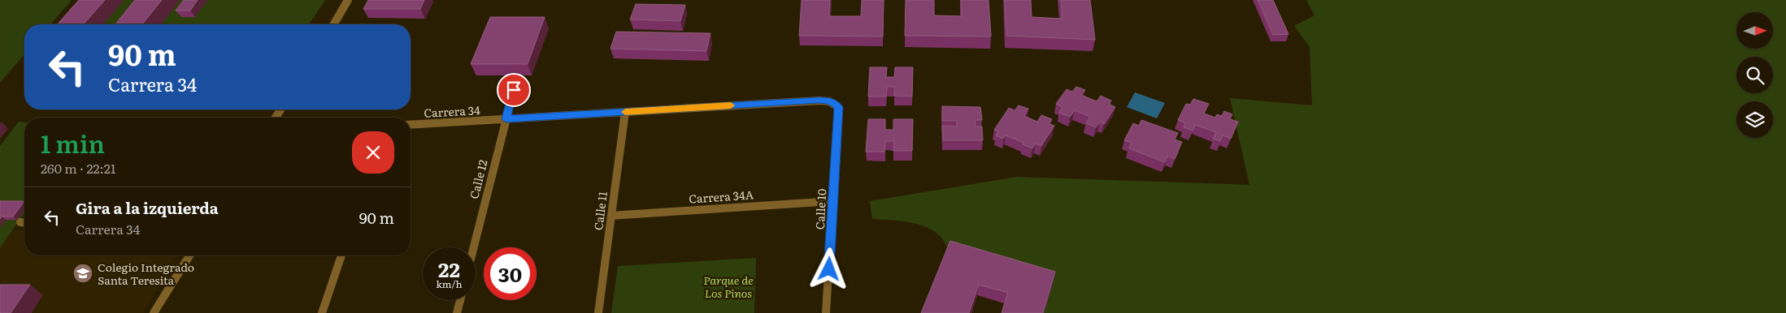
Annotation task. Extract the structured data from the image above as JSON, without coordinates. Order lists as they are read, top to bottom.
{
  "streets": {
    "street": [
      "Carrera 34",
      "Calle 12",
      "Carrera 34A",
      "Calle 10",
      "Calle 11"
    ]
  },
  "crossings": [
    ["Carrera 34", "Calle 12"],
    ["Carrera 34", "Calle 10"],
    ["Carrera 34", "Calle 11"],
    ["Carrera 34A", "Calle 10"],
    ["Carrera 34A", "Calle 11"]
  ],
  "parks": ["Parque de Los Pinos"],
  "places": {
    "school or university": ["Colegio Integrado Santa Teresita"]
  },
  "north": "right",
  "page": {
    "turn": ["90 m", "Carrera 34"],
    "heading": ["1 min", "260 m · 22:21"],
    "list": [
      {
        "name": "Gira a la izquierda",
        "note": "Carrera 34",
        "value": "90 m"
      }
    ],
    "speed": "22 km/h",
    "limit": "30"
  }
}
